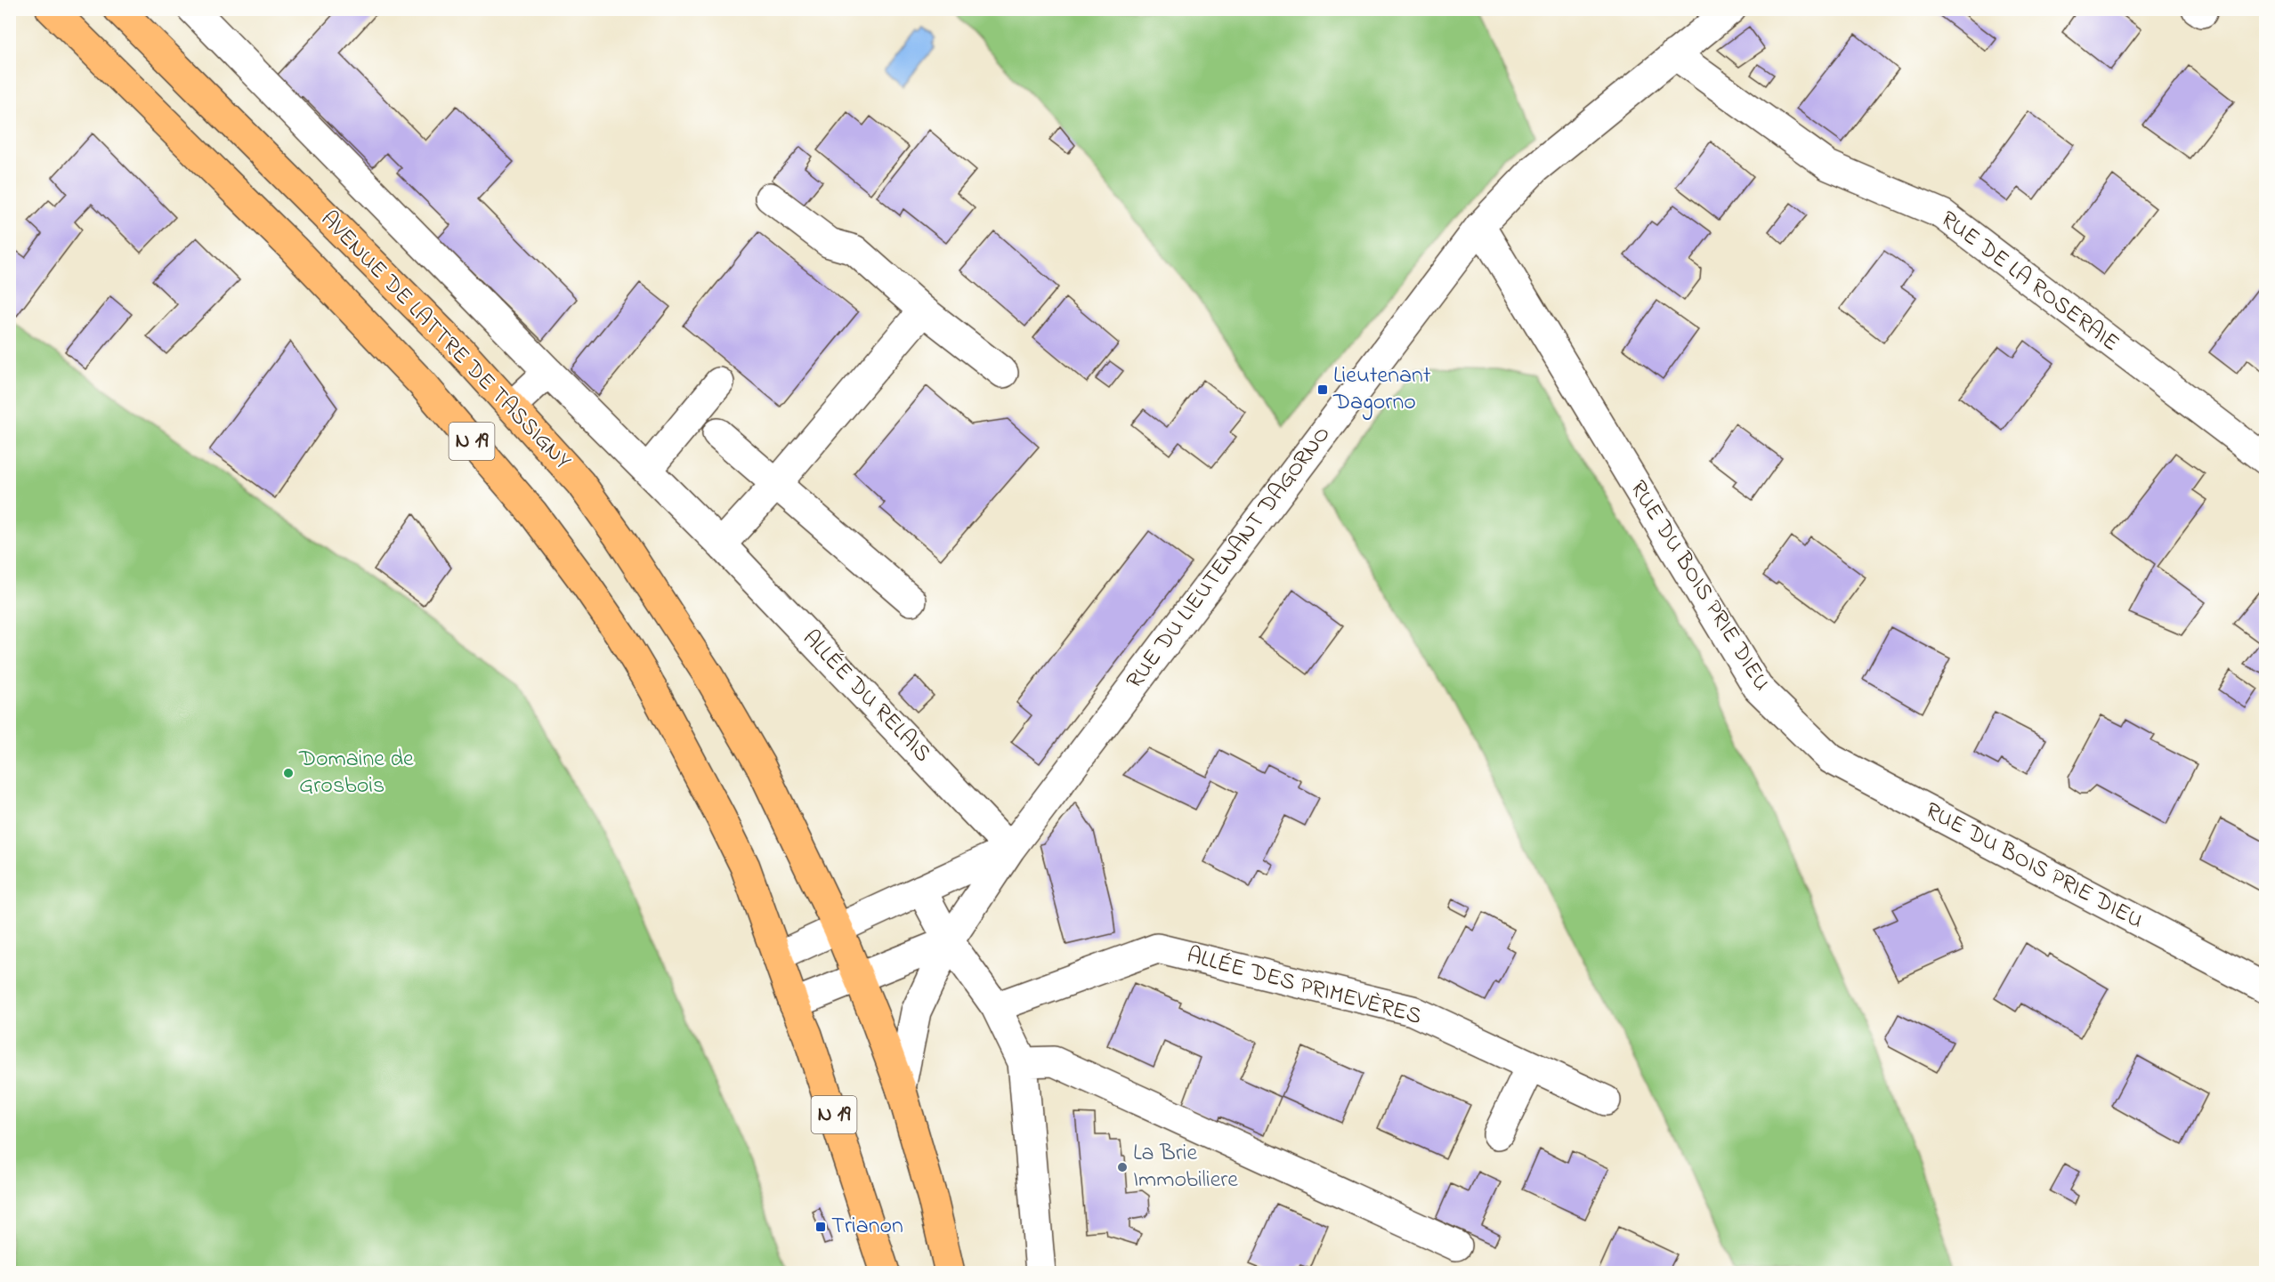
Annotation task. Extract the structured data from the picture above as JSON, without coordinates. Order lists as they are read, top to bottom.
{
  "streets": {
    "main road": ["AVENUE DE LATTRE DE TASSIGNY", "N 19"],
    "street": [
      "RUE DE LA ROSERAIE",
      "RUE DU LIEUTENANT DAGORNO",
      "RUE DU BOIS PRIE DIEU",
      "ALLÉE DU RELAIS",
      "ALLÉE DES PRIMEVÈRES"
    ]
  },
  "crossings": [
    ["RUE DE LA ROSERAIE", "RUE DU LIEUTENANT DAGORNO"],
    ["AVENUE DE LATTRE DE TASSIGNY", "RUE DU LIEUTENANT DAGORNO"],
    ["RUE DU LIEUTENANT DAGORNO", "RUE DU BOIS PRIE DIEU"],
    ["RUE DU LIEUTENANT DAGORNO", "ALLÉE DU RELAIS"]
  ],
  "places": {
    "transit": ["Lieutenant Dagorno", "Trianon"],
    "other": ["Domaine de Grosbois", "La Brie Immobiliere"]
  }
}
